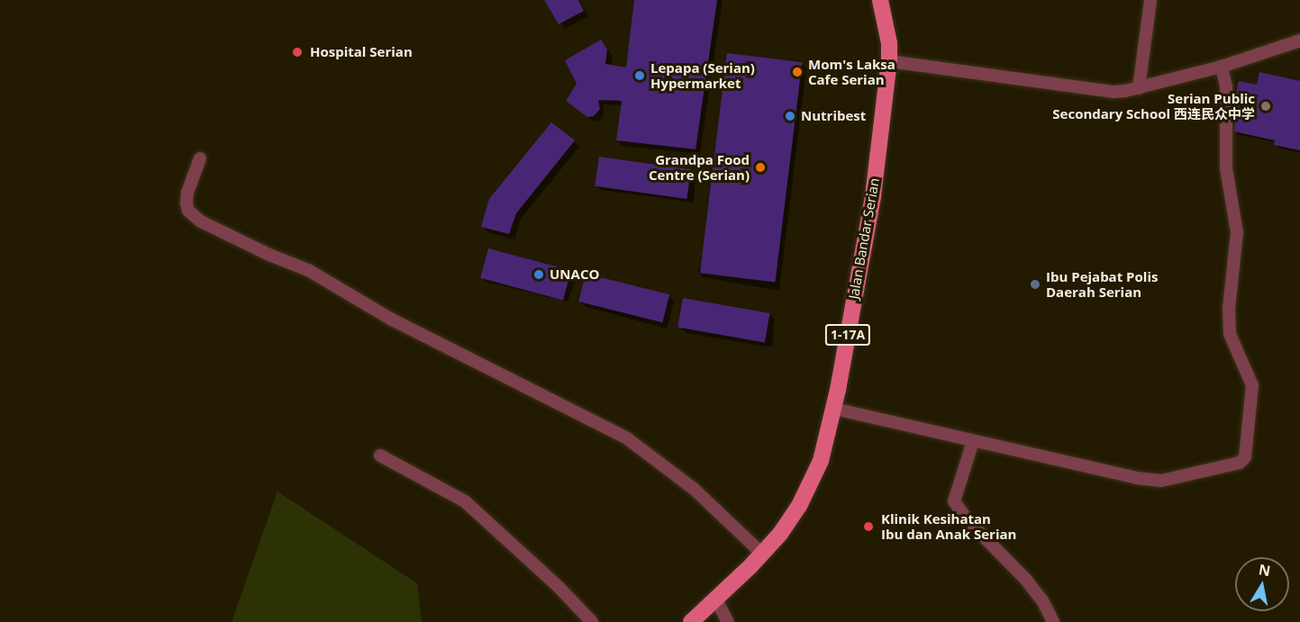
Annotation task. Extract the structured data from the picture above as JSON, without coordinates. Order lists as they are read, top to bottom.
{
  "streets": {
    "main road": ["Jalan Bandar Serian", "1-17A"]
  },
  "places": [
    "Hospital Serian",
    "Mom's Laksa Cafe Serian",
    "Lepapa (Serian) Hypermarket",
    "Serian Public Secondary School 西连民众中学",
    "Nutribest",
    "Grandpa Food Centre (Serian)",
    "UNACO",
    "Ibu Pejabat Polis Daerah Serian",
    "Klinik Kesihatan Ibu dan Anak Serian"
  ],
  "north": "top"
}
